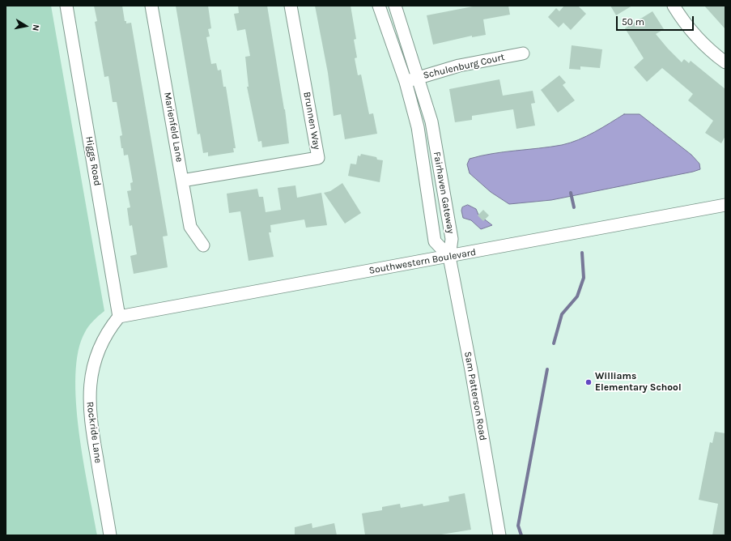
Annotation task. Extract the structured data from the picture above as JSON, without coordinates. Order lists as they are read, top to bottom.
{
  "streets": {
    "street": [
      "Schulenburg Court",
      "Brunnen Way",
      "Marienfeld Lane",
      "Higgs Road",
      "Fairhaven Gateway",
      "Southwestern Boulevard",
      "Sam Patterson Road",
      "Rockride Lane"
    ]
  },
  "crossings": [
    ["Schulenburg Court", "Fairhaven Gateway"],
    ["Brunnen Way", "Marienfeld Lane"],
    ["Higgs Road", "Southwestern Boulevard"],
    ["Higgs Road", "Rockride Lane"],
    ["Fairhaven Gateway", "Southwestern Boulevard"],
    ["Fairhaven Gateway", "Sam Patterson Road"],
    ["Southwestern Boulevard", "Sam Patterson Road"],
    ["Southwestern Boulevard", "Rockride Lane"]
  ],
  "places": ["Williams Elementary School"],
  "scale_bar": "50 m",
  "north": "right"
}
